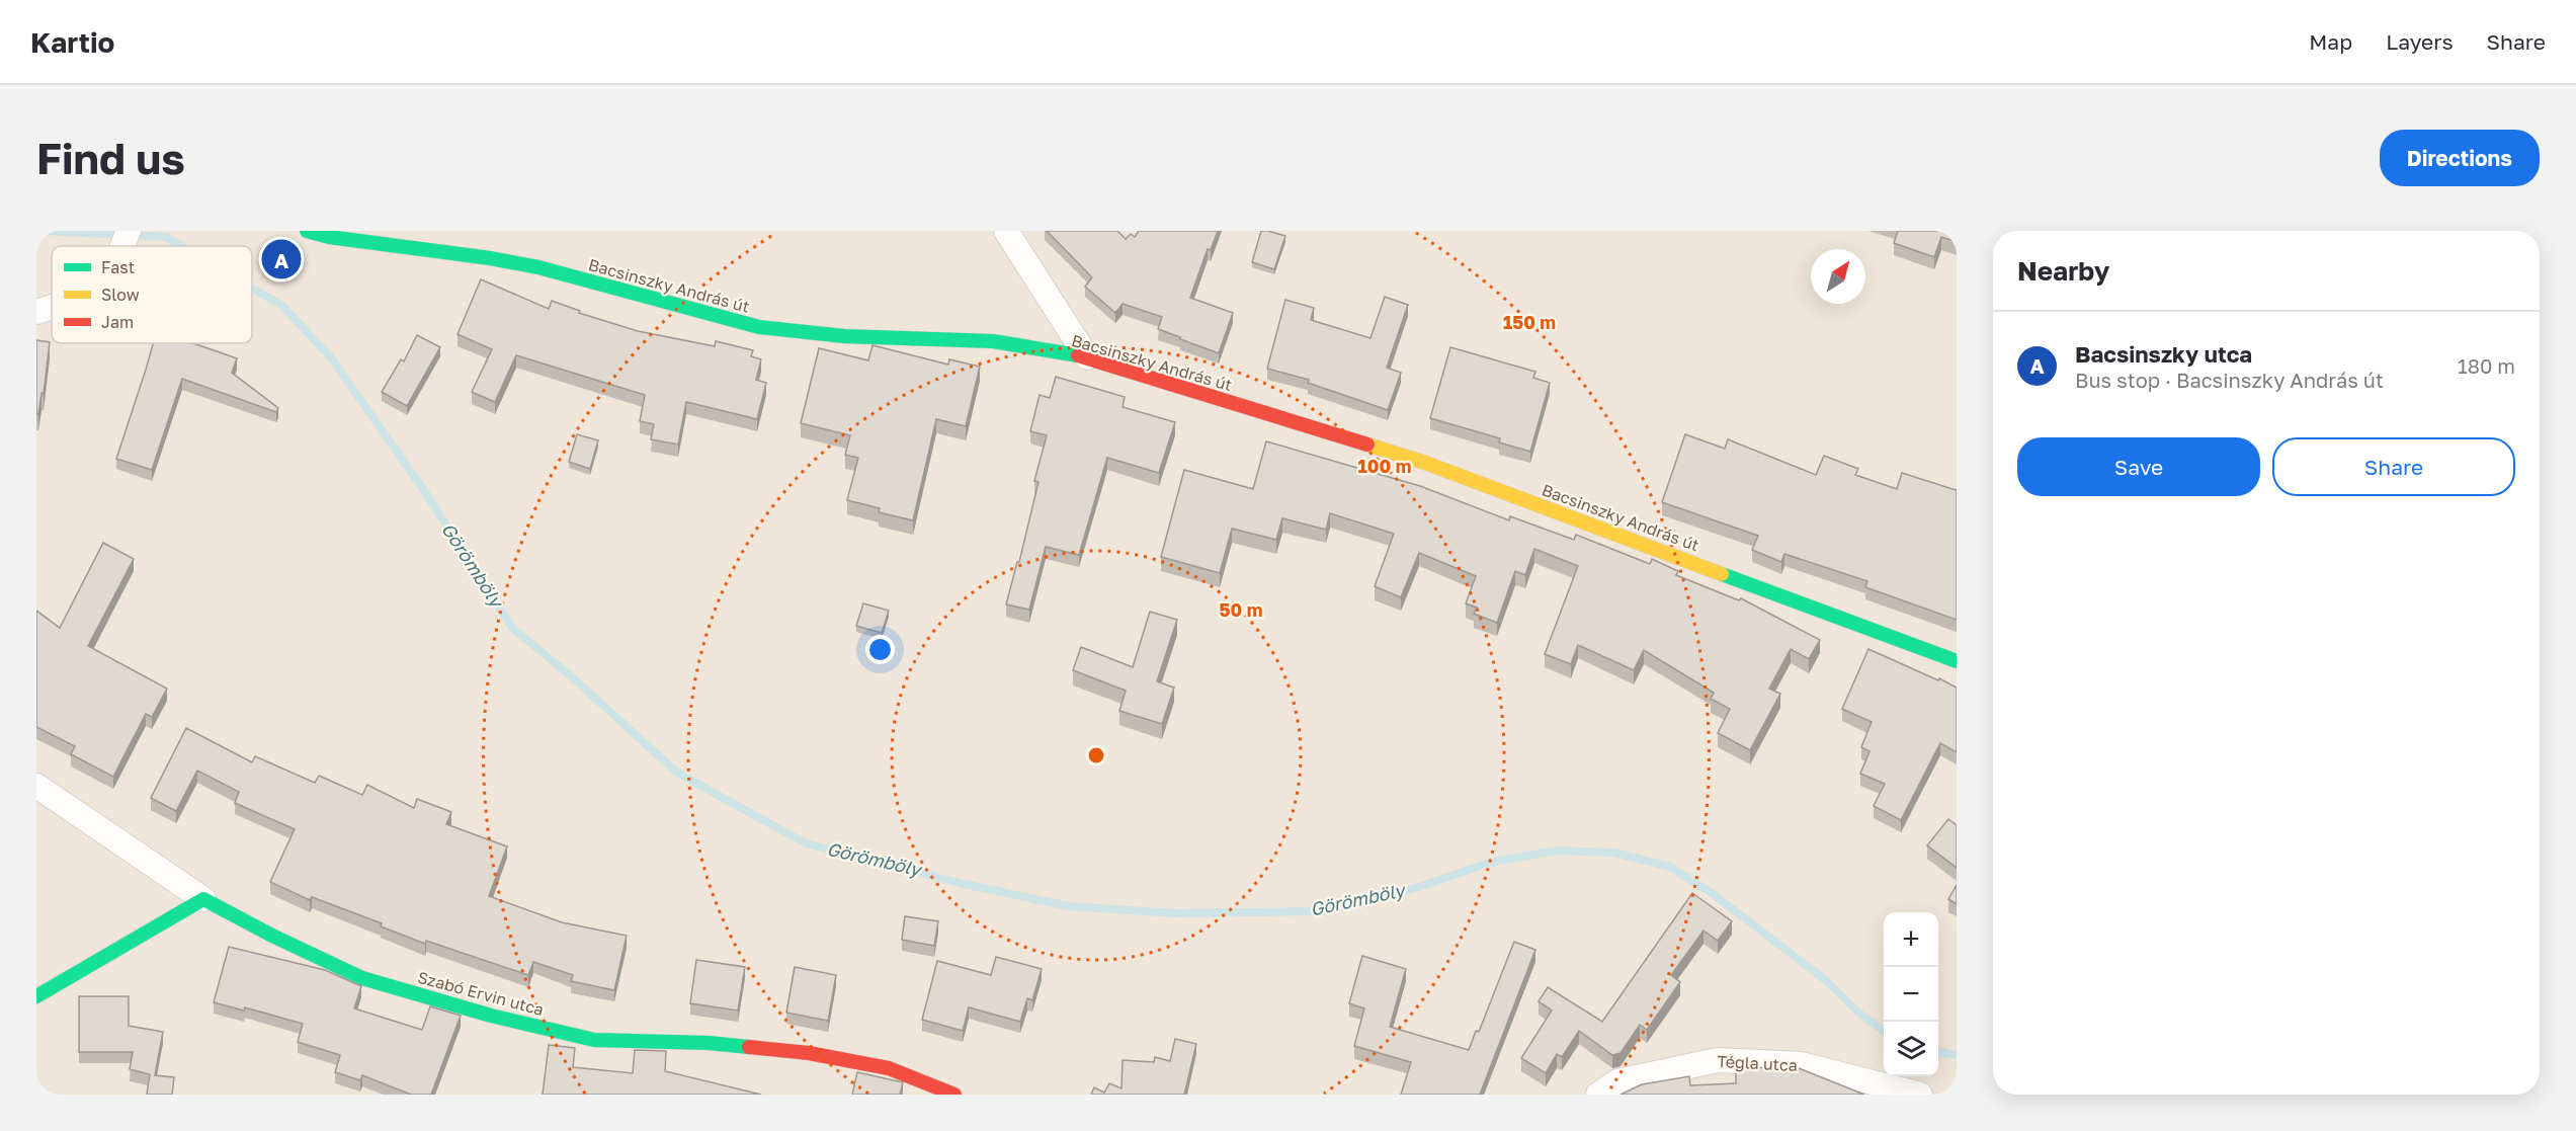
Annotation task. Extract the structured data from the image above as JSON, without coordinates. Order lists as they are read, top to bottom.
{
  "streets": {
    "street": ["Bacsinszky András út", "Szabó Ervin utca", "Tégla utca"]
  },
  "water": ["Görömböly"],
  "legend": ["Fast", "Slow", "Jam"],
  "north": "top right",
  "page": {
    "header": "Kartio",
    "nav": ["Map", "Layers", "Share"],
    "buttons": [
      "Directions",
      ["Save", "Share"]
    ],
    "title": "Find us",
    "heading": "Nearby",
    "pins": "A",
    "list": [
      {
        "mark": "A",
        "name": "Bacsinszky utca",
        "note": "Bus stop · Bacsinszky András út",
        "value": "180 m"
      }
    ],
    "map_buttons": ["+", "−"]
  },
  "rings": ["150 m", "100 m", "50 m"]
}
